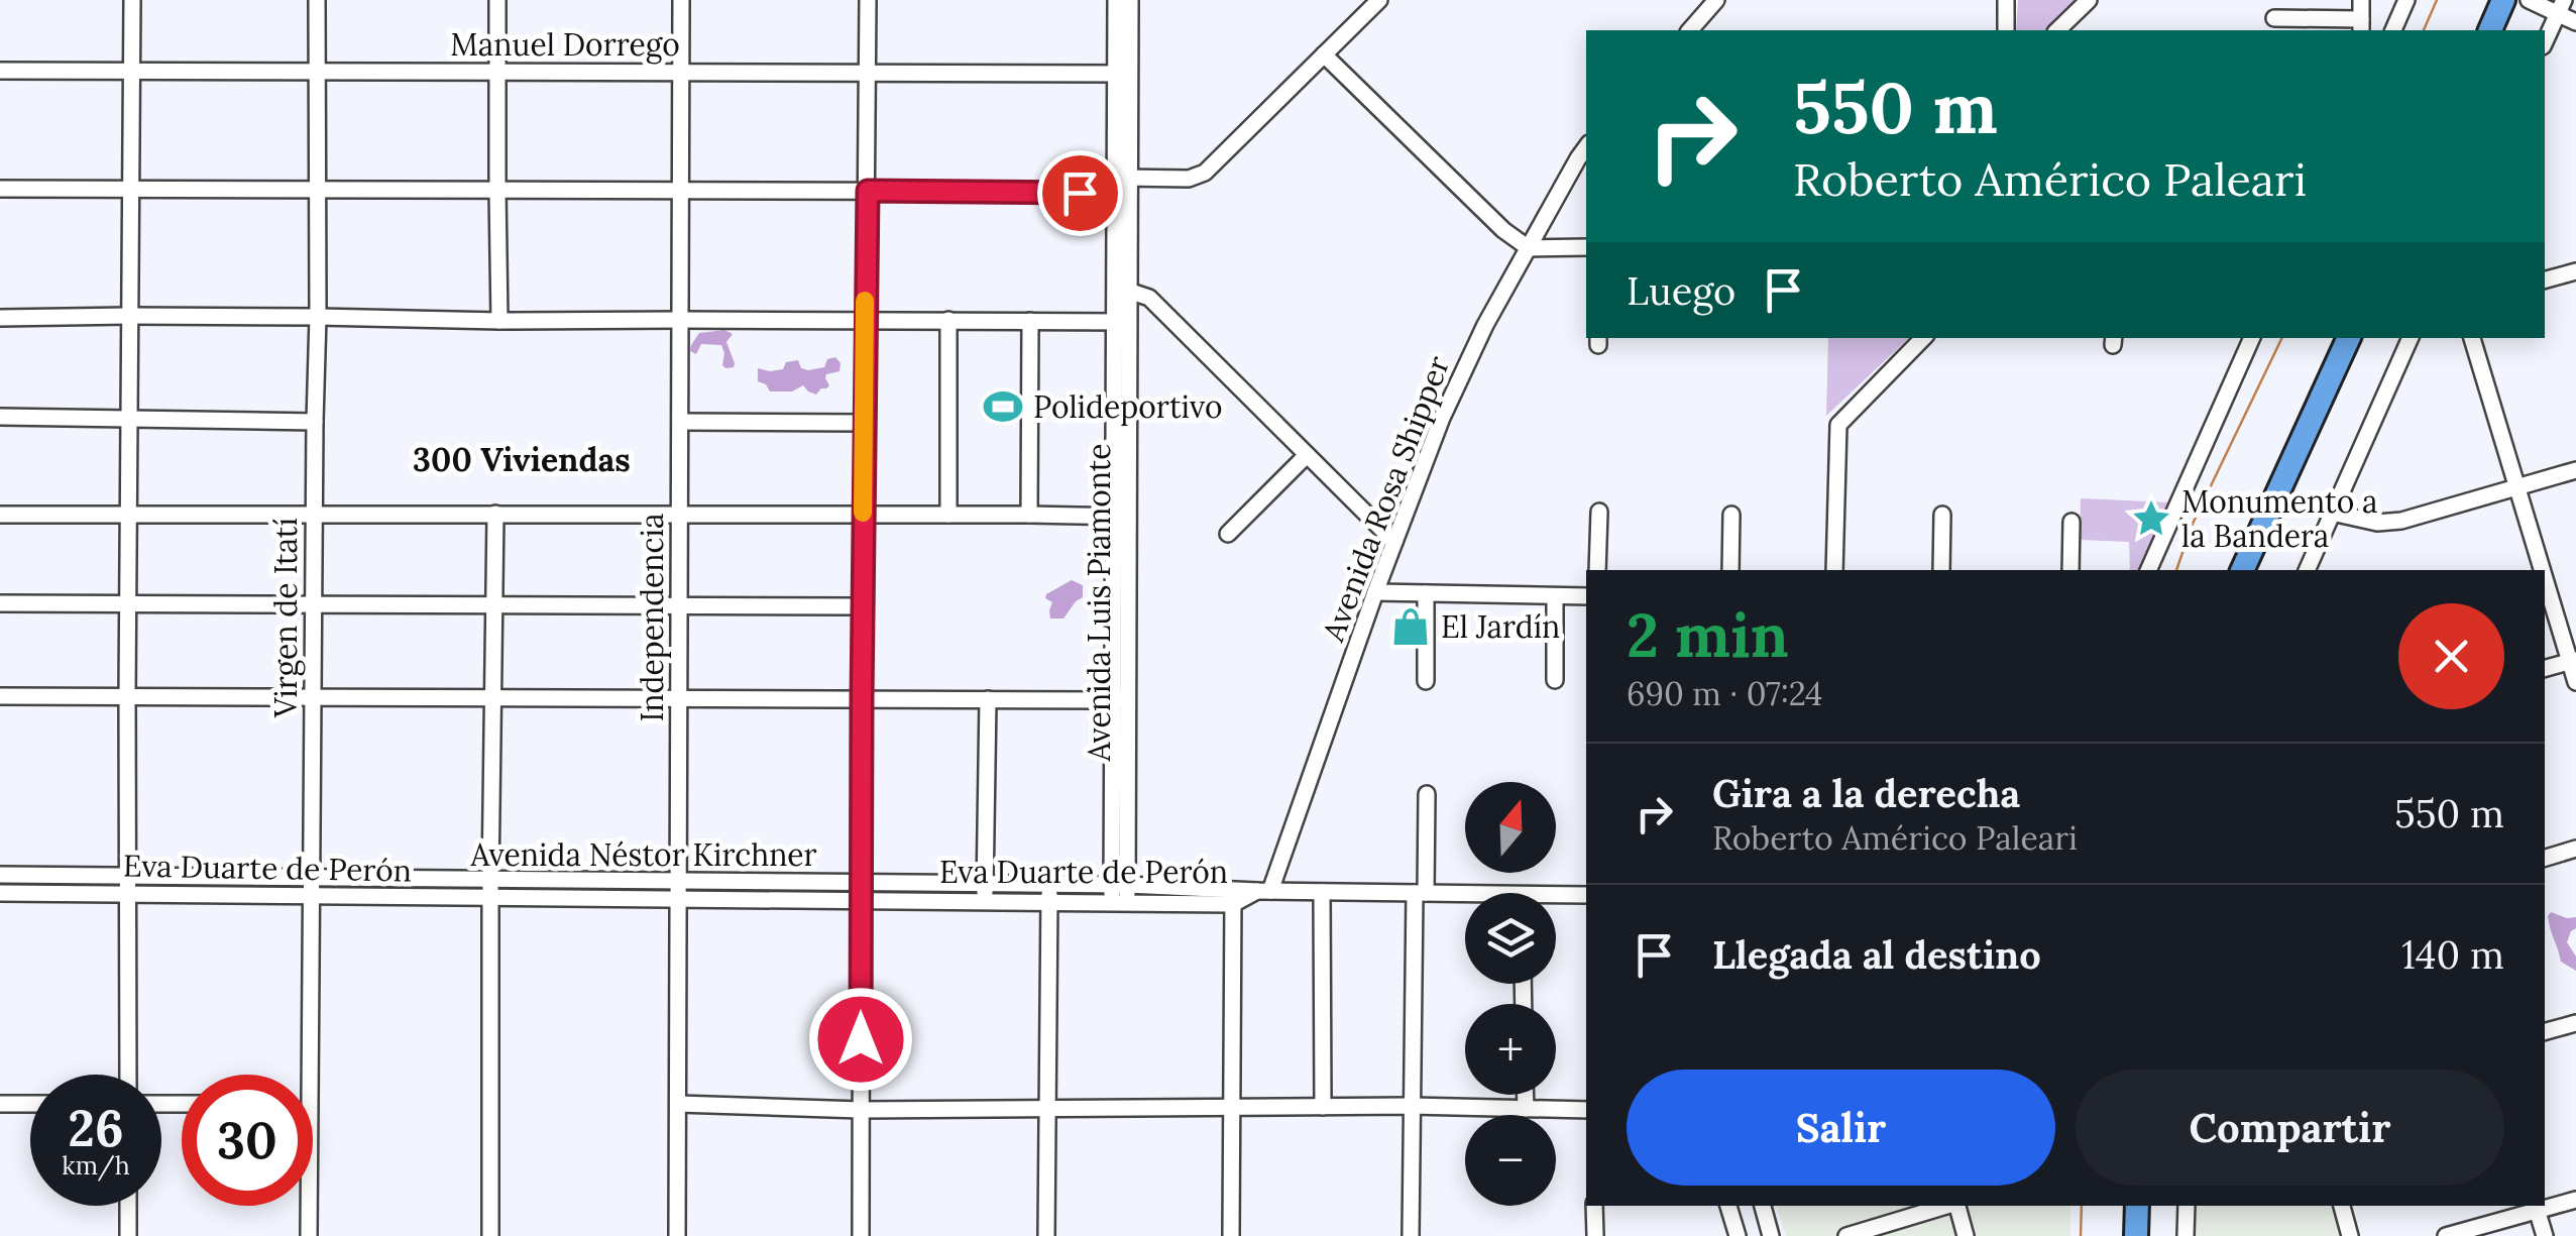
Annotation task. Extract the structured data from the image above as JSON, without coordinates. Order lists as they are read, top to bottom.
{
  "streets": {
    "street": [
      "Manuel Dorrego",
      "Avenida Rosa Shipper",
      "Avenida Luis Piamonte",
      "Virgen de Itatí",
      "Independencia",
      "Eva Duarte de Perón"
    ]
  },
  "crossings": [
    ["Manuel Dorrego", "Avenida Luis Piamonte"],
    ["Manuel Dorrego", "Virgen de Itatí"],
    ["Manuel Dorrego", "Independencia"],
    ["Avenida Rosa Shipper", "Eva Duarte de Perón"],
    ["Avenida Luis Piamonte", "Eva Duarte de Perón"],
    ["Virgen de Itatí", "Eva Duarte de Perón"],
    ["Independencia", "Eva Duarte de Perón"]
  ],
  "districts": ["300 Viviendas"],
  "places": {
    "sports": ["Polideportivo"],
    "place": ["Monumento a la Bandera"],
    "shop": ["El Jardín"]
  },
  "north": "top",
  "page": {
    "turn": ["550 m", "Roberto Américo Paleari"],
    "then": "Luego",
    "heading": ["2 min", "690 m · 07:24"],
    "list": [
      {
        "name": "Gira a la derecha",
        "note": "Roberto Américo Paleari",
        "value": "550 m"
      },
      {
        "name": "Llegada al destino",
        "value": "140 m"
      }
    ],
    "map_buttons": ["+", "−"],
    "buttons": ["Salir", "Compartir"],
    "speed": "26 km/h",
    "limit": "30"
  }
}
